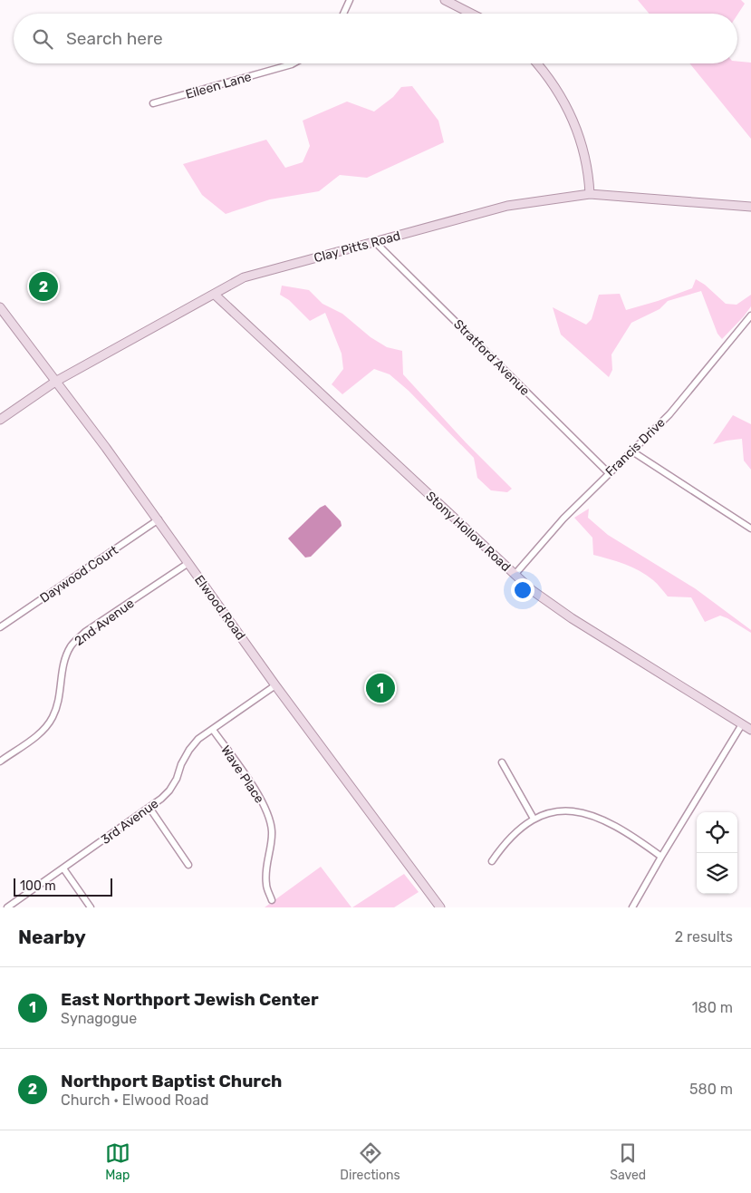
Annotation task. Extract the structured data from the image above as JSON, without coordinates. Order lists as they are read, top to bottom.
{
  "streets": {
    "street": [
      "Eileen Lane",
      "Clay Pitts Road",
      "Stratford Avenue",
      "Francis Drive",
      "Stony Hollow Road",
      "Daywood Court",
      "Elwood Road",
      "2nd Avenue",
      "Wave Place",
      "3rd Avenue"
    ]
  },
  "crossings": [
    ["Clay Pitts Road", "Stratford Avenue"],
    ["Clay Pitts Road", "Stony Hollow Road"],
    ["Clay Pitts Road", "Elwood Road"],
    ["Stratford Avenue", "Francis Drive"],
    ["Francis Drive", "Stony Hollow Road"],
    ["Daywood Court", "Elwood Road"],
    ["Elwood Road", "2nd Avenue"],
    ["Elwood Road", "3rd Avenue"],
    ["Wave Place", "3rd Avenue"]
  ],
  "scale_bar": "100 m",
  "page": {
    "search": "Search here",
    "pins": ["2", "1"],
    "scale": "100 m",
    "heading": ["Nearby", "2 results"],
    "list": [
      {
        "mark": "1",
        "name": "East Northport Jewish Center",
        "note": "Synagogue",
        "value": "180 m"
      },
      {
        "mark": "2",
        "name": "Northport Baptist Church",
        "note": "Church · Elwood Road",
        "value": "580 m"
      }
    ],
    "nav": ["Map", "Directions", "Saved"]
  }
}
